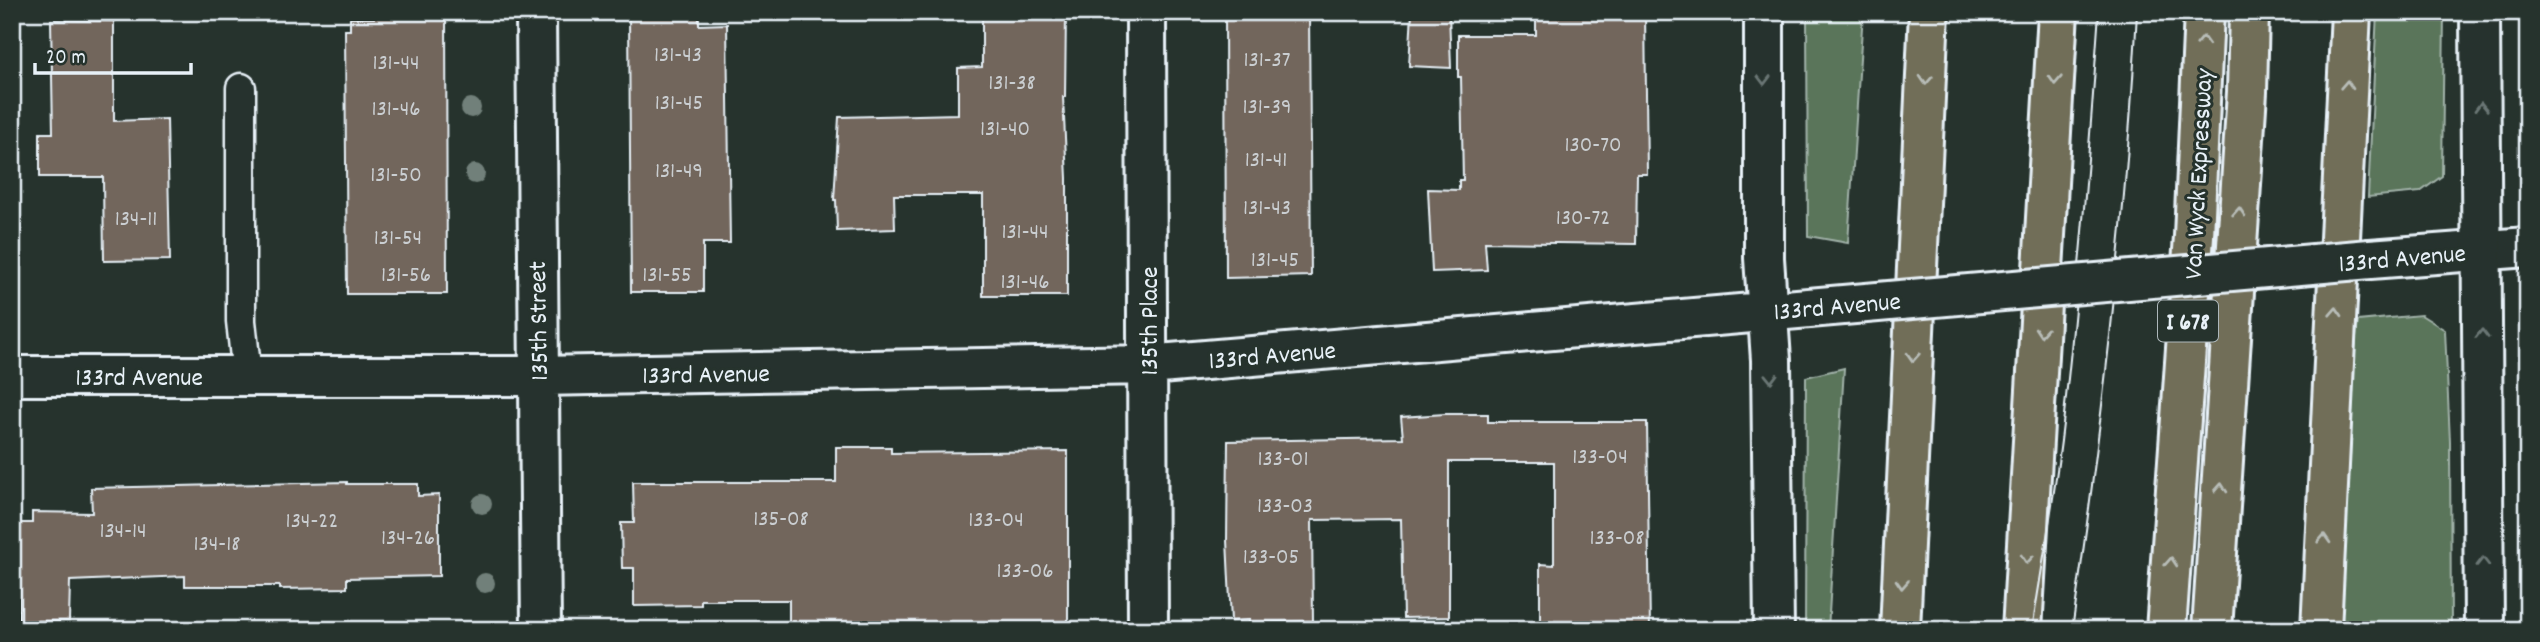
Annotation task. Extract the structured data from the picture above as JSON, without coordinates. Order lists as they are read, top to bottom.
{
  "streets": {
    "highway": ["Van Wyck Expressway", "I 678"],
    "street": ["133rd Avenue", "135th Street", "135th Place"]
  },
  "crossings": [
    ["133rd Avenue", "135th Street"],
    ["133rd Avenue", "135th Place"]
  ],
  "house_numbers": [
    "131-43",
    "131-37",
    "131-44",
    "131-38",
    "131-45",
    "131-39",
    "131-46",
    "131-40",
    "130-70",
    "131-41",
    "131-49",
    "131-50",
    "131-43",
    "130-72",
    "134-11",
    "131-44",
    "131-54",
    "131-45",
    "131-56",
    "131-55",
    "131-46",
    "133-04",
    "133-01",
    "133-03",
    "135-08",
    "133-04",
    "134-22",
    "134-14",
    "134-26",
    "133-08",
    "134-18",
    "133-05",
    "133-06"
  ],
  "scale_bar": "20 m"
}
